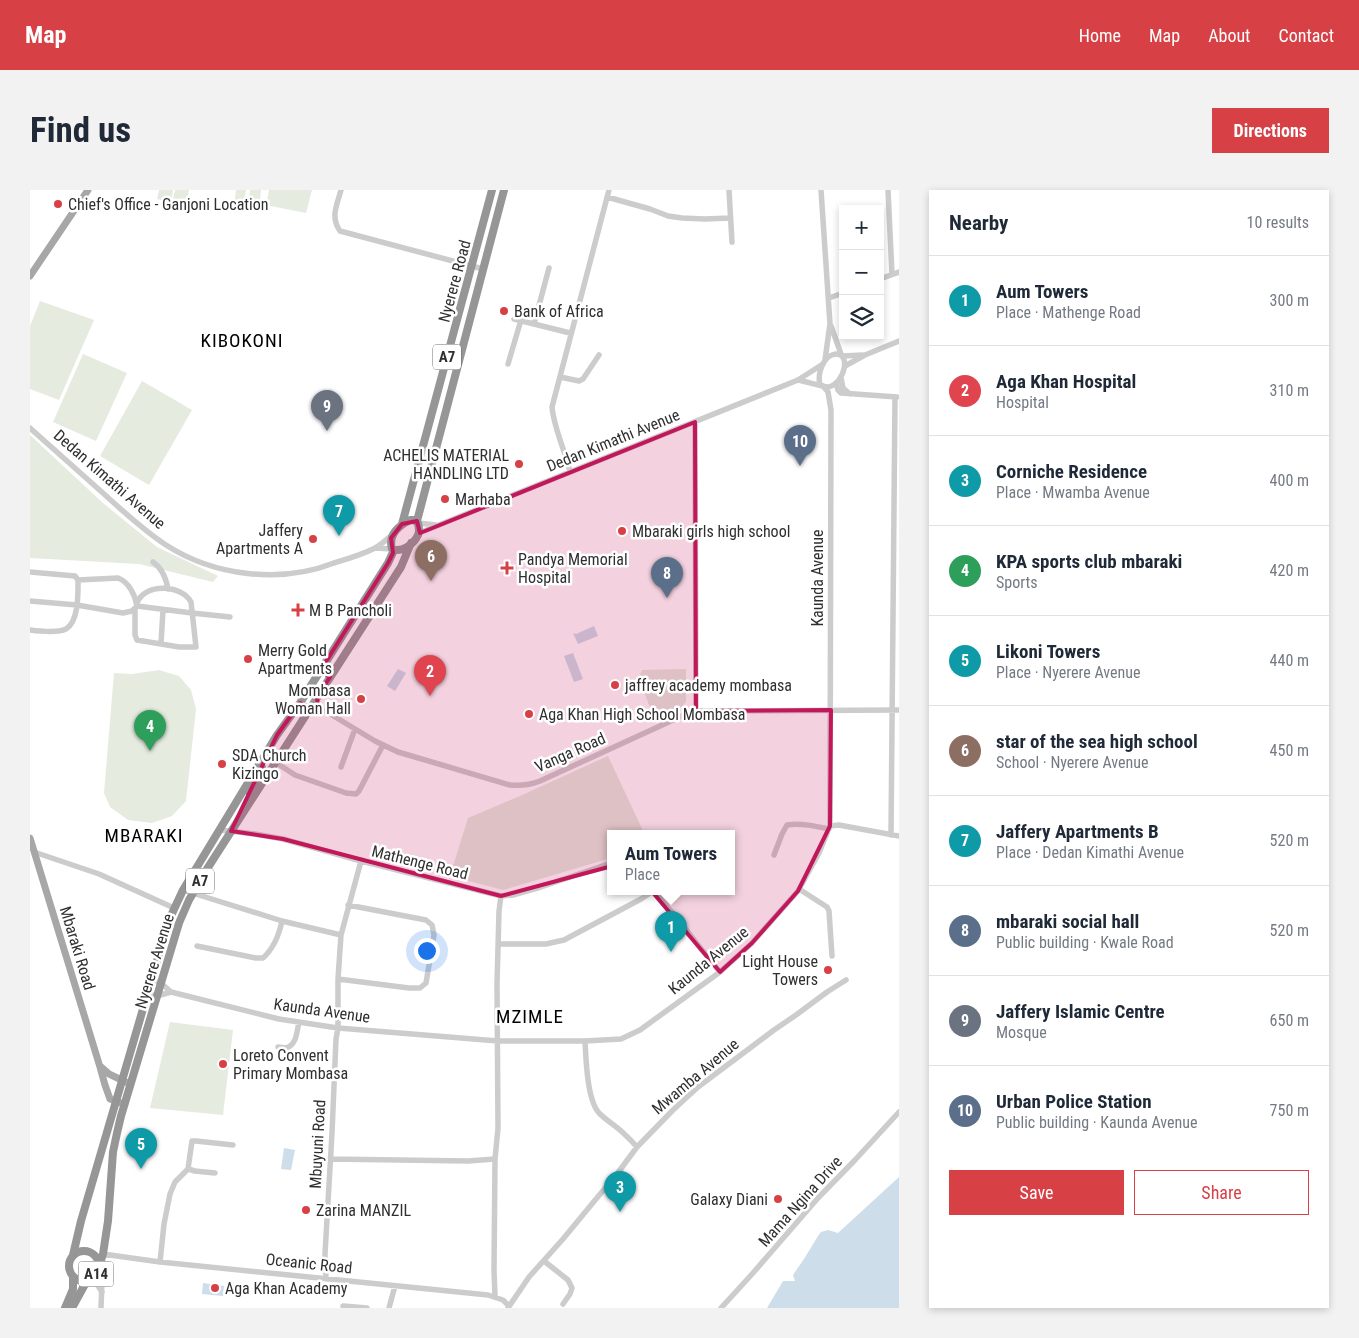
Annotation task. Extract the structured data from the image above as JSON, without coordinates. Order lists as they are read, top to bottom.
{
  "streets": {
    "highway": [
      "Nyerere Road",
      "A7",
      "Nyerere Avenue",
      "A14"
    ],
    "main road": ["Mbaraki Road"],
    "street": [
      "Dedan Kimathi Avenue",
      "Kaunda Avenue",
      "Vanga Road",
      "Mathenge Road",
      "Mwamba Avenue",
      "Mbuyuni Road",
      "Mama Ngina Drive",
      "Oceanic Road"
    ]
  },
  "crossings": [
    ["Nyerere Road", "Dedan Kimathi Avenue"],
    ["Kaunda Avenue", "Vanga Road"],
    ["Kaunda Avenue", "Nyerere Avenue"],
    ["Kaunda Avenue", "Mbuyuni Road"],
    ["Vanga Road", "Nyerere Avenue"],
    ["Mathenge Road", "Nyerere Avenue"],
    ["Mathenge Road", "Mbuyuni Road"],
    ["Mbaraki Road", "Nyerere Avenue"],
    ["Nyerere Avenue", "Oceanic Road"],
    ["Nyerere Avenue", "A14"],
    ["Mwamba Avenue", "Oceanic Road"],
    ["Mbuyuni Road", "Oceanic Road"]
  ],
  "districts": ["KIBOKONI", "MBARAKI", "MZIMLE"],
  "places": {
    "other": [
      "Chief's Office - Ganjoni Location",
      "Bank of Africa",
      "ACHELIS MATERIAL HANDLING LTD",
      "Marhaba",
      "Mbaraki girls high school",
      "Jaffery Apartments A",
      "Merry Gold Apartments",
      "jaffrey academy mombasa",
      "Mombasa Woman Hall",
      "Aga Khan High School Mombasa",
      "SDA Church Kizingo",
      "Light House Towers",
      "Loreto Convent Primary Mombasa",
      "Galaxy Diani",
      "Zarina MANZIL",
      "Aga Khan Academy"
    ],
    "health": ["Pandya Memorial Hospital", "M B Pancholi"]
  },
  "page": {
    "header": "Map",
    "nav": [
      "Home",
      "Map",
      "About",
      "Contact"
    ],
    "buttons": [
      "Directions",
      ["Save", "Share"]
    ],
    "title": "Find us",
    "heading": ["Nearby", "10 results"],
    "map_buttons": ["+", "−"],
    "list": [
      {
        "mark": "1",
        "name": "Aum Towers",
        "note": "Place · Mathenge Road",
        "value": "300 m"
      },
      {
        "mark": "2",
        "name": "Aga Khan Hospital",
        "note": "Hospital",
        "value": "310 m"
      },
      {
        "mark": "3",
        "name": "Corniche Residence",
        "note": "Place · Mwamba Avenue",
        "value": "400 m"
      },
      {
        "mark": "4",
        "name": "KPA sports club mbaraki",
        "note": "Sports",
        "value": "420 m"
      },
      {
        "mark": "5",
        "name": "Likoni Towers",
        "note": "Place · Nyerere Avenue",
        "value": "440 m"
      },
      {
        "mark": "6",
        "name": "star of the sea high school",
        "note": "School · Nyerere Avenue",
        "value": "450 m"
      },
      {
        "mark": "7",
        "name": "Jaffery Apartments B",
        "note": "Place · Dedan Kimathi Avenue",
        "value": "520 m"
      },
      {
        "mark": "8",
        "name": "mbaraki social hall",
        "note": "Public building · Kwale Road",
        "value": "520 m"
      },
      {
        "mark": "9",
        "name": "Jaffery Islamic Centre",
        "note": "Mosque",
        "value": "650 m"
      },
      {
        "mark": "10",
        "name": "Urban Police Station",
        "note": "Public building · Kaunda Avenue",
        "value": "750 m"
      }
    ],
    "pins": [
      "9",
      "10",
      "7",
      "6",
      "8",
      "2",
      "4",
      "1",
      "5",
      "3"
    ],
    "popup": ["Aum Towers", "Place"]
  }
}
